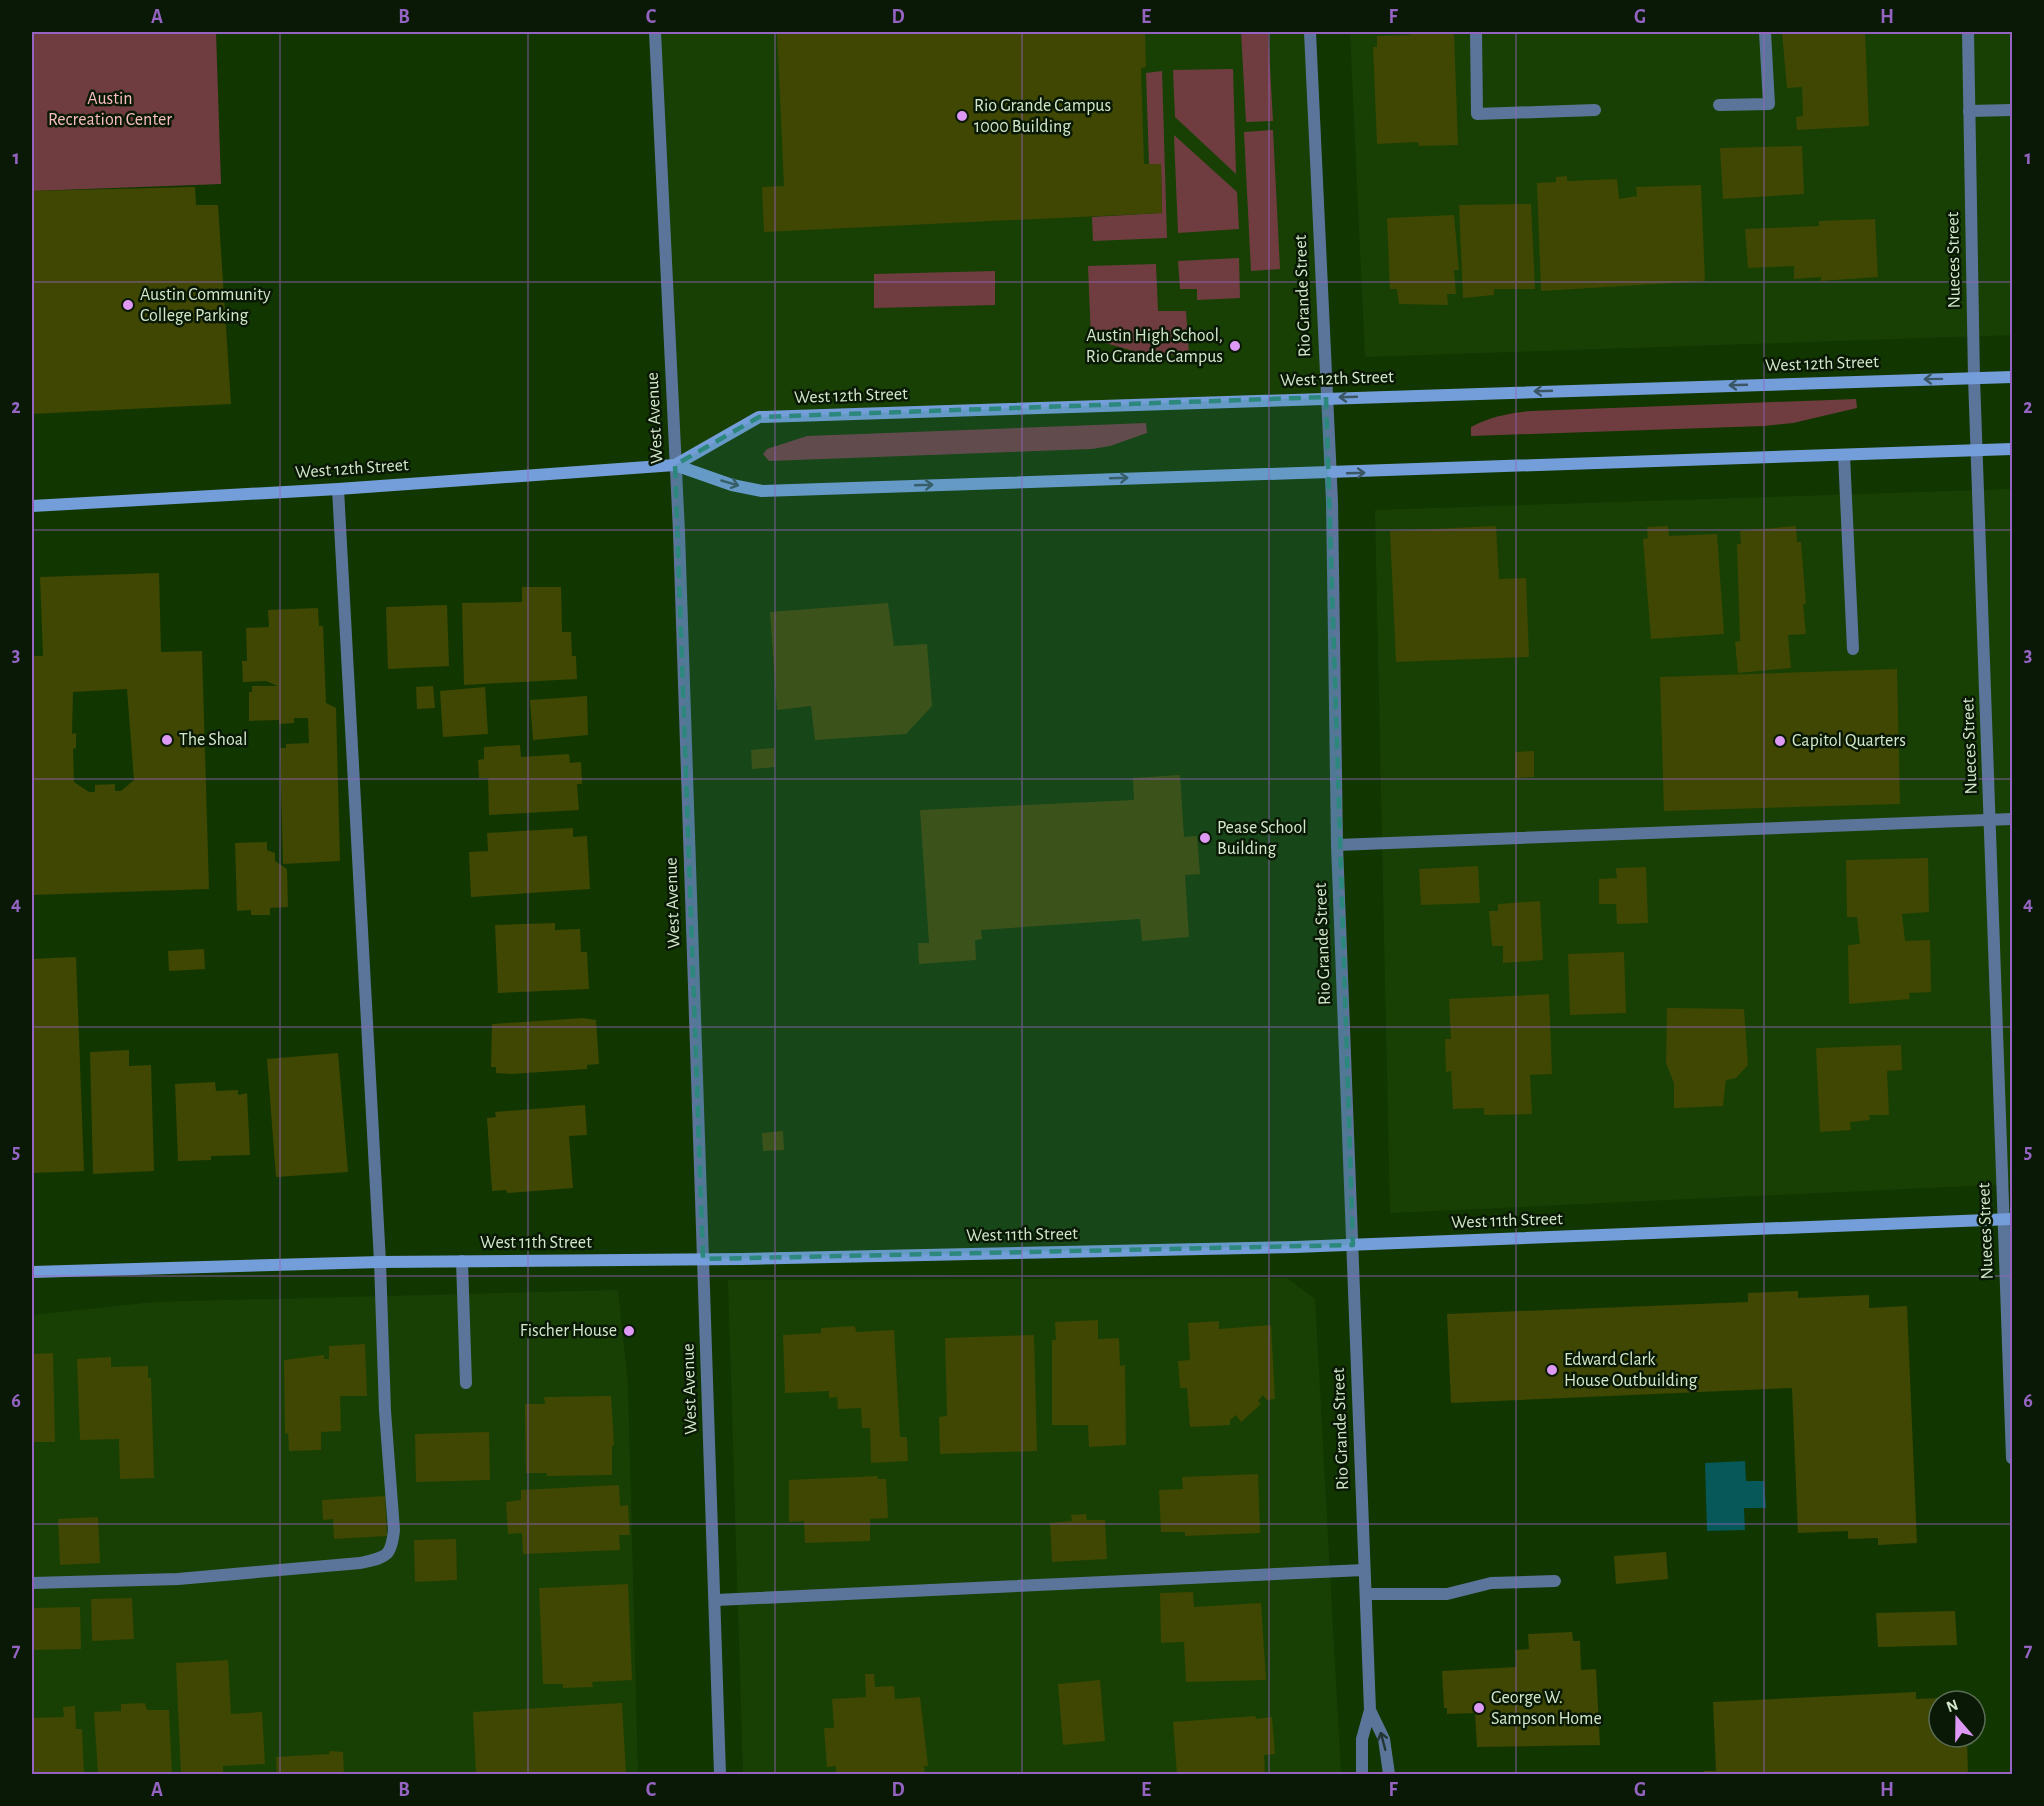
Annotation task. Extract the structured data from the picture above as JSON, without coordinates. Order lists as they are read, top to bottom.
{
  "streets": {
    "main road": ["West 12th Street", "West 11th Street"],
    "street": ["Nueces Street", "Rio Grande Street", "West Avenue"]
  },
  "crossings": [
    ["Nueces Street", "West 12th Street"],
    ["Nueces Street", "West 11th Street"],
    ["Rio Grande Street", "West 12th Street"],
    ["Rio Grande Street", "West 11th Street"],
    ["West 12th Street", "West Avenue"],
    ["West Avenue", "West 11th Street"]
  ],
  "parks": ["Austin Recreation Center"],
  "places": [
    "Rio Grande Campus 1000 Building",
    "Austin Community College Parking",
    "Austin High School, Rio Grande Campus",
    "The Shoal",
    "Capitol Quarters",
    "Pease School Building",
    "Fischer House",
    "Edward Clark House Outbuilding",
    "George W. Sampson Home"
  ],
  "north": "top",
  "grid": {
    "columns": [
      "A",
      "B",
      "C",
      "D",
      "E",
      "F",
      "G",
      "H"
    ],
    "rows": [
      "1",
      "2",
      "3",
      "4",
      "5",
      "6",
      "7"
    ]
  }
}
